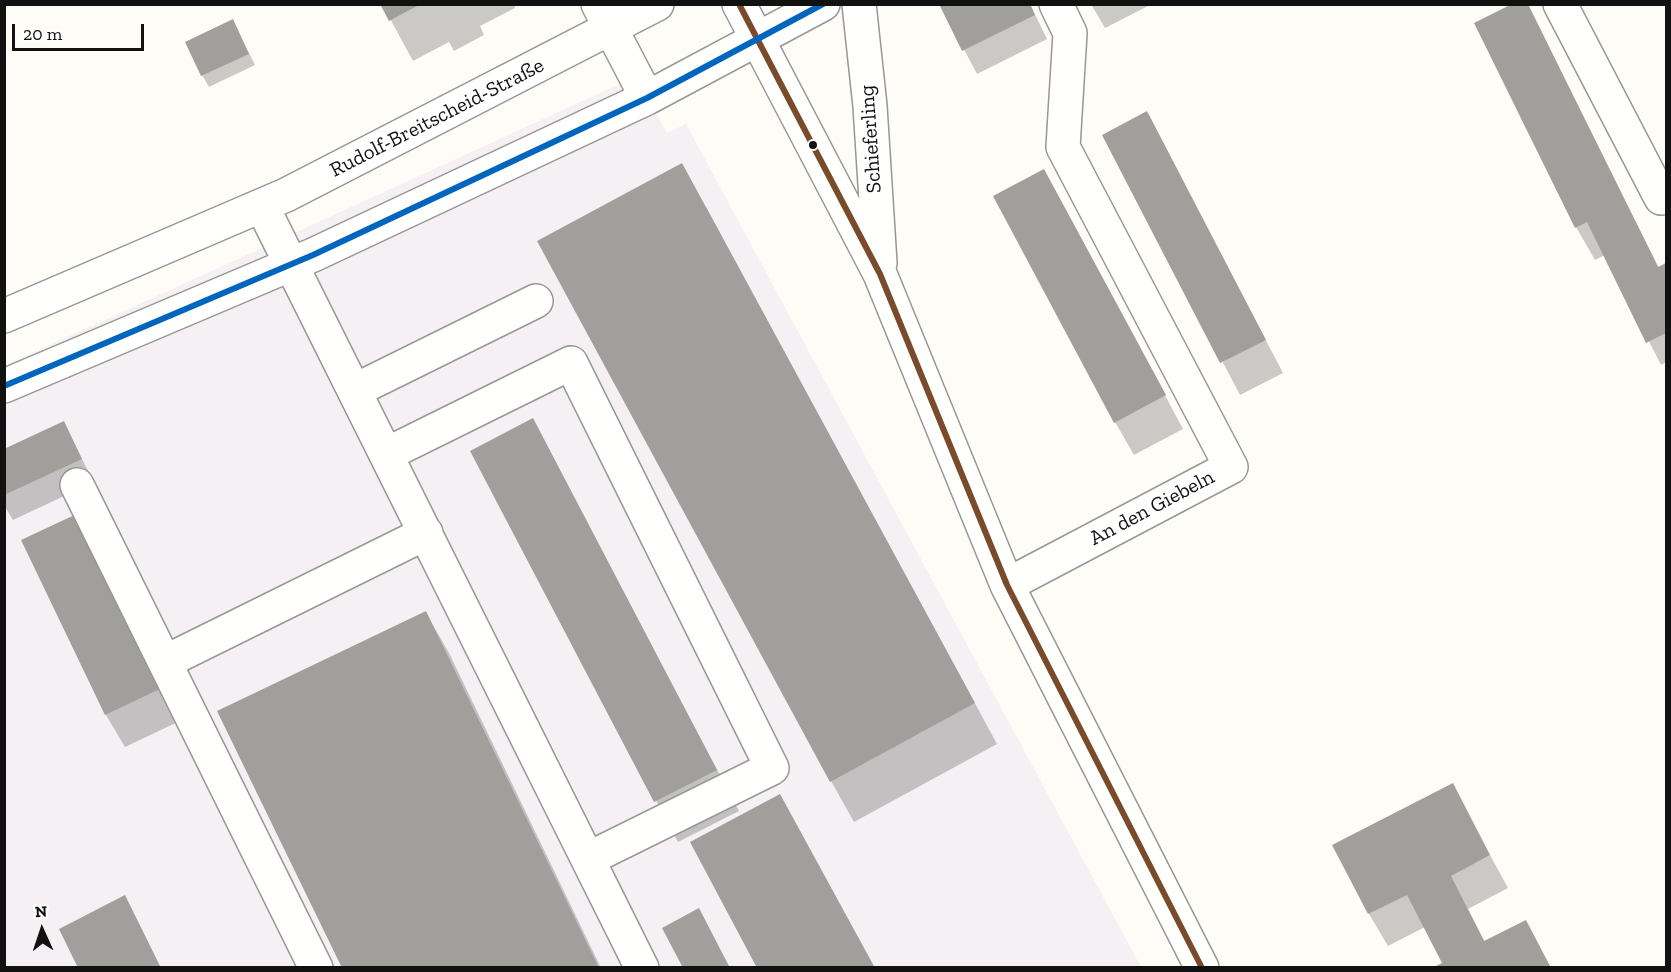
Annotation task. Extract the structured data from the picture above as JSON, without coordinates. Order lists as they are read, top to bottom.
{
  "streets": {
    "street": ["Rudolf-Breitscheid-Straße", "Schieferling", "An den Giebeln"]
  },
  "crossings": [
    ["Schieferling", "An den Giebeln"]
  ],
  "scale_bar": "20 m",
  "north": "top"
}
